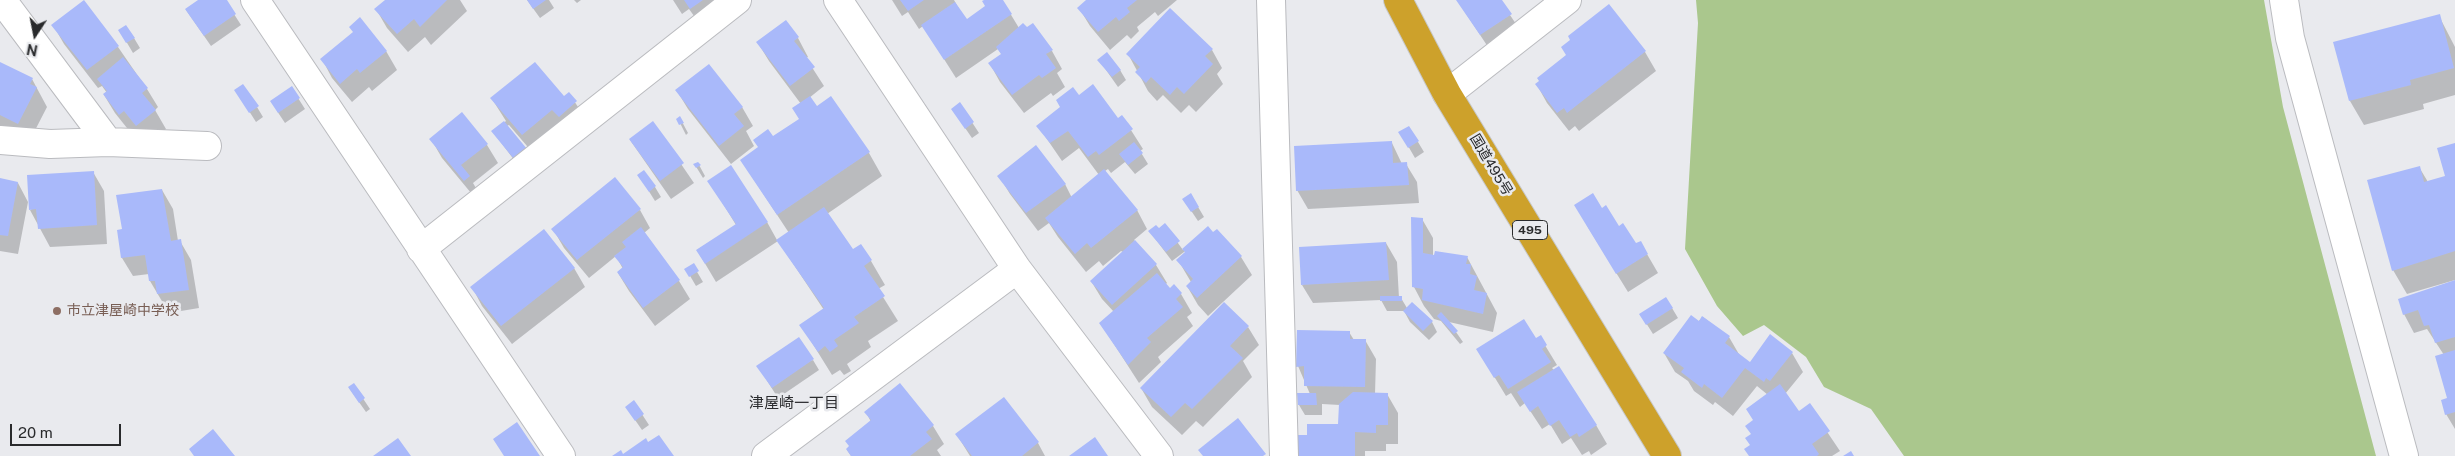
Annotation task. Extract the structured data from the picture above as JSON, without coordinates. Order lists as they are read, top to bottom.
{
  "streets": {
    "highway": ["国道495号", "495"]
  },
  "districts": ["津屋崎一丁目"],
  "places": ["市立津屋崎中学校"],
  "scale_bar": "20 m",
  "north": "bottom"
}
